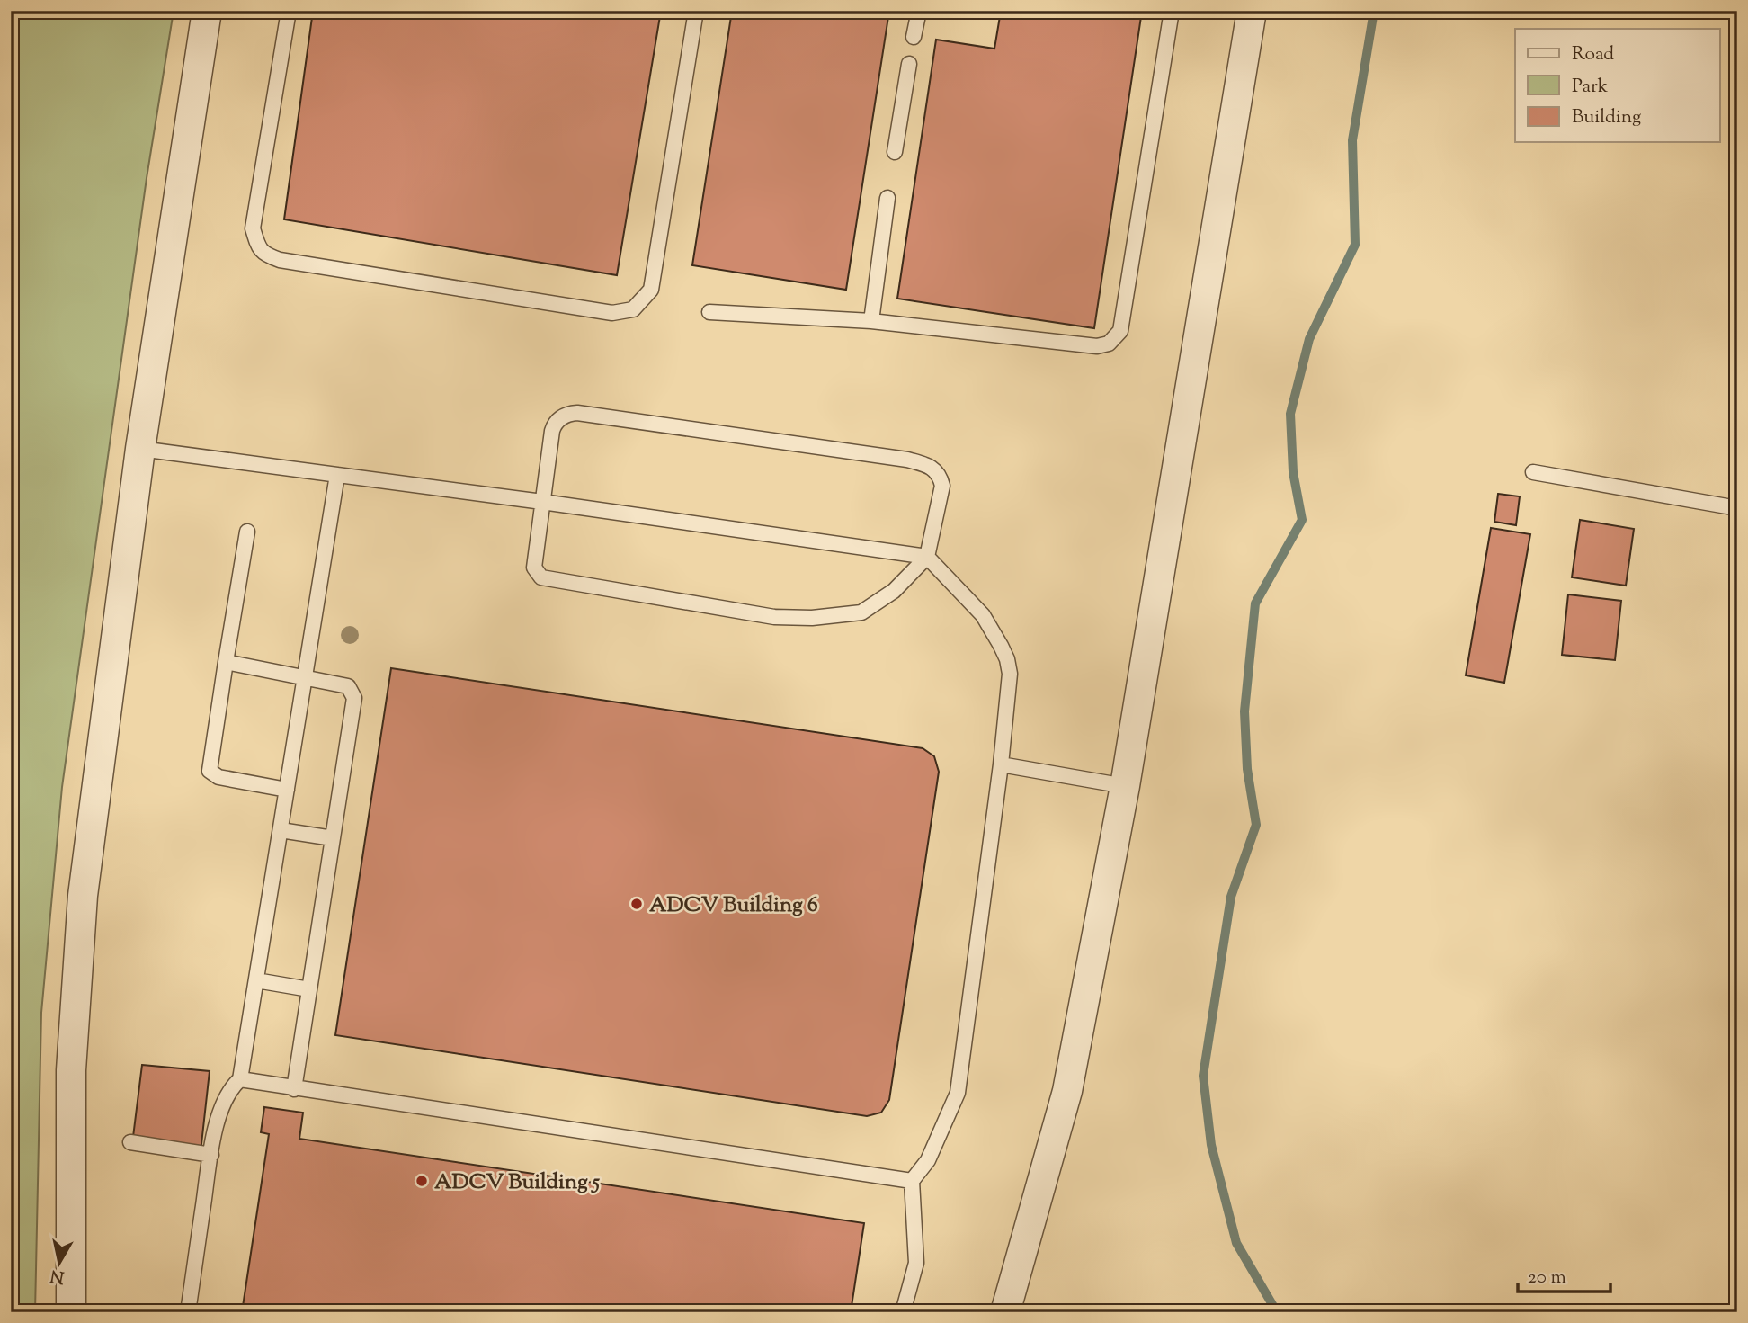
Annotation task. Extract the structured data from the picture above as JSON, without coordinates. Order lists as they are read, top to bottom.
{
  "places": ["ADCV Building 6", "ADCV Building 5"],
  "legend": ["Road", "Park", "Building"],
  "scale_bar": "20 m",
  "north": "bottom"
}
